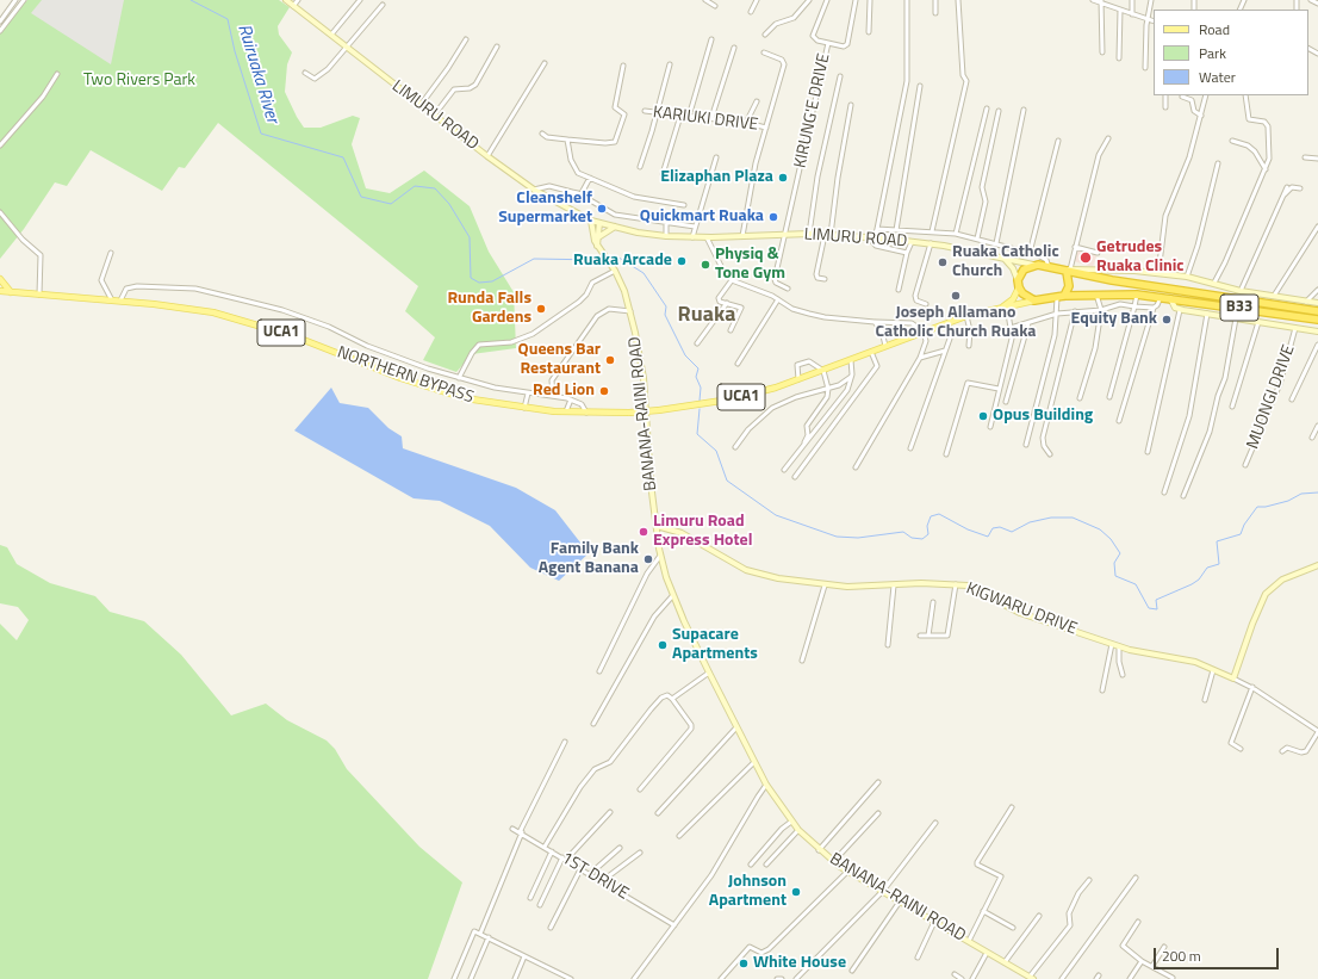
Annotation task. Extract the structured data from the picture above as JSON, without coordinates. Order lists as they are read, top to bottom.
{
  "streets": {
    "highway": ["B33", "NORTHERN BYPASS"],
    "main road": [
      "LIMURU ROAD",
      "UCA1",
      "BANANA-RAINI ROAD",
      "KIGWARU DRIVE"
    ],
    "street": [
      "KIRUNG'E DRIVE",
      "KARIUKI DRIVE",
      "MUONGI DRIVE",
      "1ST DRIVE"
    ]
  },
  "crossings": [
    ["KIRUNG'E DRIVE", "LIMURU ROAD"],
    ["LIMURU ROAD", "KARIUKI DRIVE"],
    ["LIMURU ROAD", "B33"],
    ["LIMURU ROAD", "NORTHERN BYPASS"],
    ["B33", "NORTHERN BYPASS"],
    ["BANANA-RAINI ROAD", "KIGWARU DRIVE"]
  ],
  "districts": ["Ruaka"],
  "water": ["Ruiruaka River"],
  "parks": ["Two Rivers Park"],
  "places": [
    "Elizaphan Plaza",
    "Cleanshelf Supermarket",
    "Quickmart Ruaka",
    "Getrudes Ruaka Clinic",
    "Ruaka Arcade",
    "Ruaka Catholic Church",
    "Physiq & Tone Gym",
    "Joseph Allamano Catholic Church Ruaka",
    "Runda Falls Gardens",
    "Equity Bank",
    "Queens Bar Restaurant",
    "Red Lion",
    "Opus Building",
    "Limuru Road Express Hotel",
    "Family Bank Agent Banana",
    "Supacare Apartments",
    "Johnson Apartment",
    "White House"
  ],
  "legend": ["Road", "Park", "Water"],
  "scale_bar": "200 m"
}
